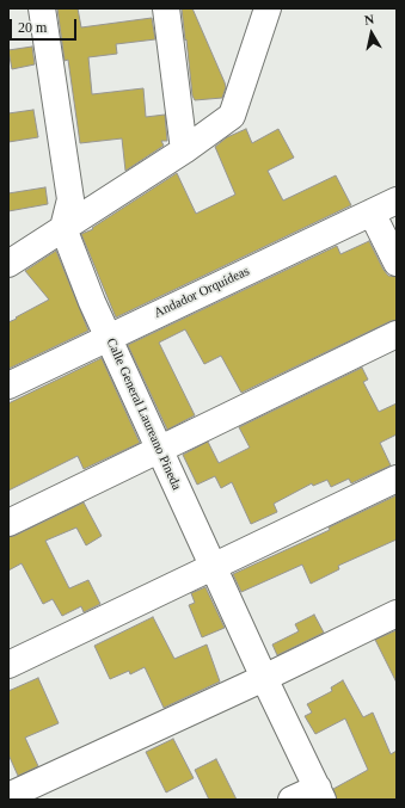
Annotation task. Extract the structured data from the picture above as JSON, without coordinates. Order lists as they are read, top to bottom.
{
  "streets": {
    "street": ["Andador Orquídeas", "Calle General Laureano Pineda"]
  },
  "crossings": [
    ["Andador Orquídeas", "Calle General Laureano Pineda"]
  ],
  "scale_bar": "20 m",
  "north": "top"
}
